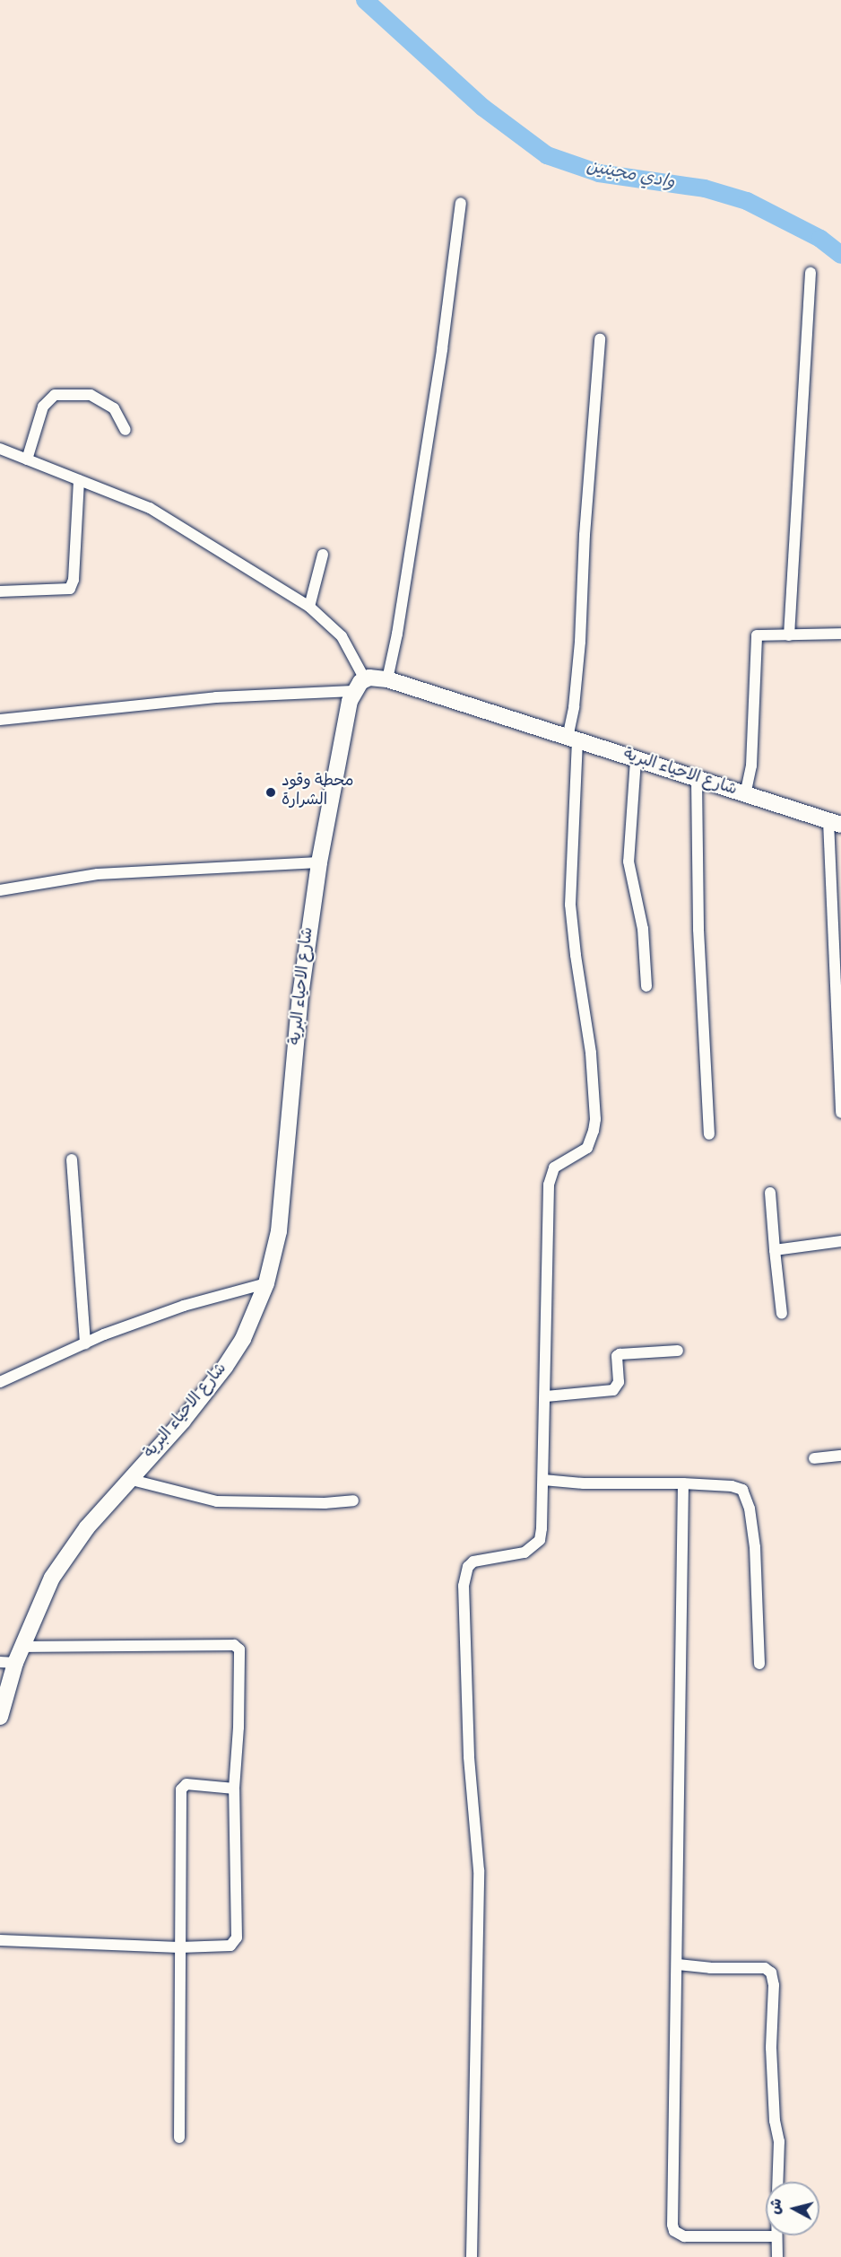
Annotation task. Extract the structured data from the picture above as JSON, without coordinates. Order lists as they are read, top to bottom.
{
  "streets": {
    "main road": ["شارع الاحياء البرية"]
  },
  "water": ["وادي مجينين"],
  "places": ["محطة وقود الشرارة"],
  "north": "left"
}
